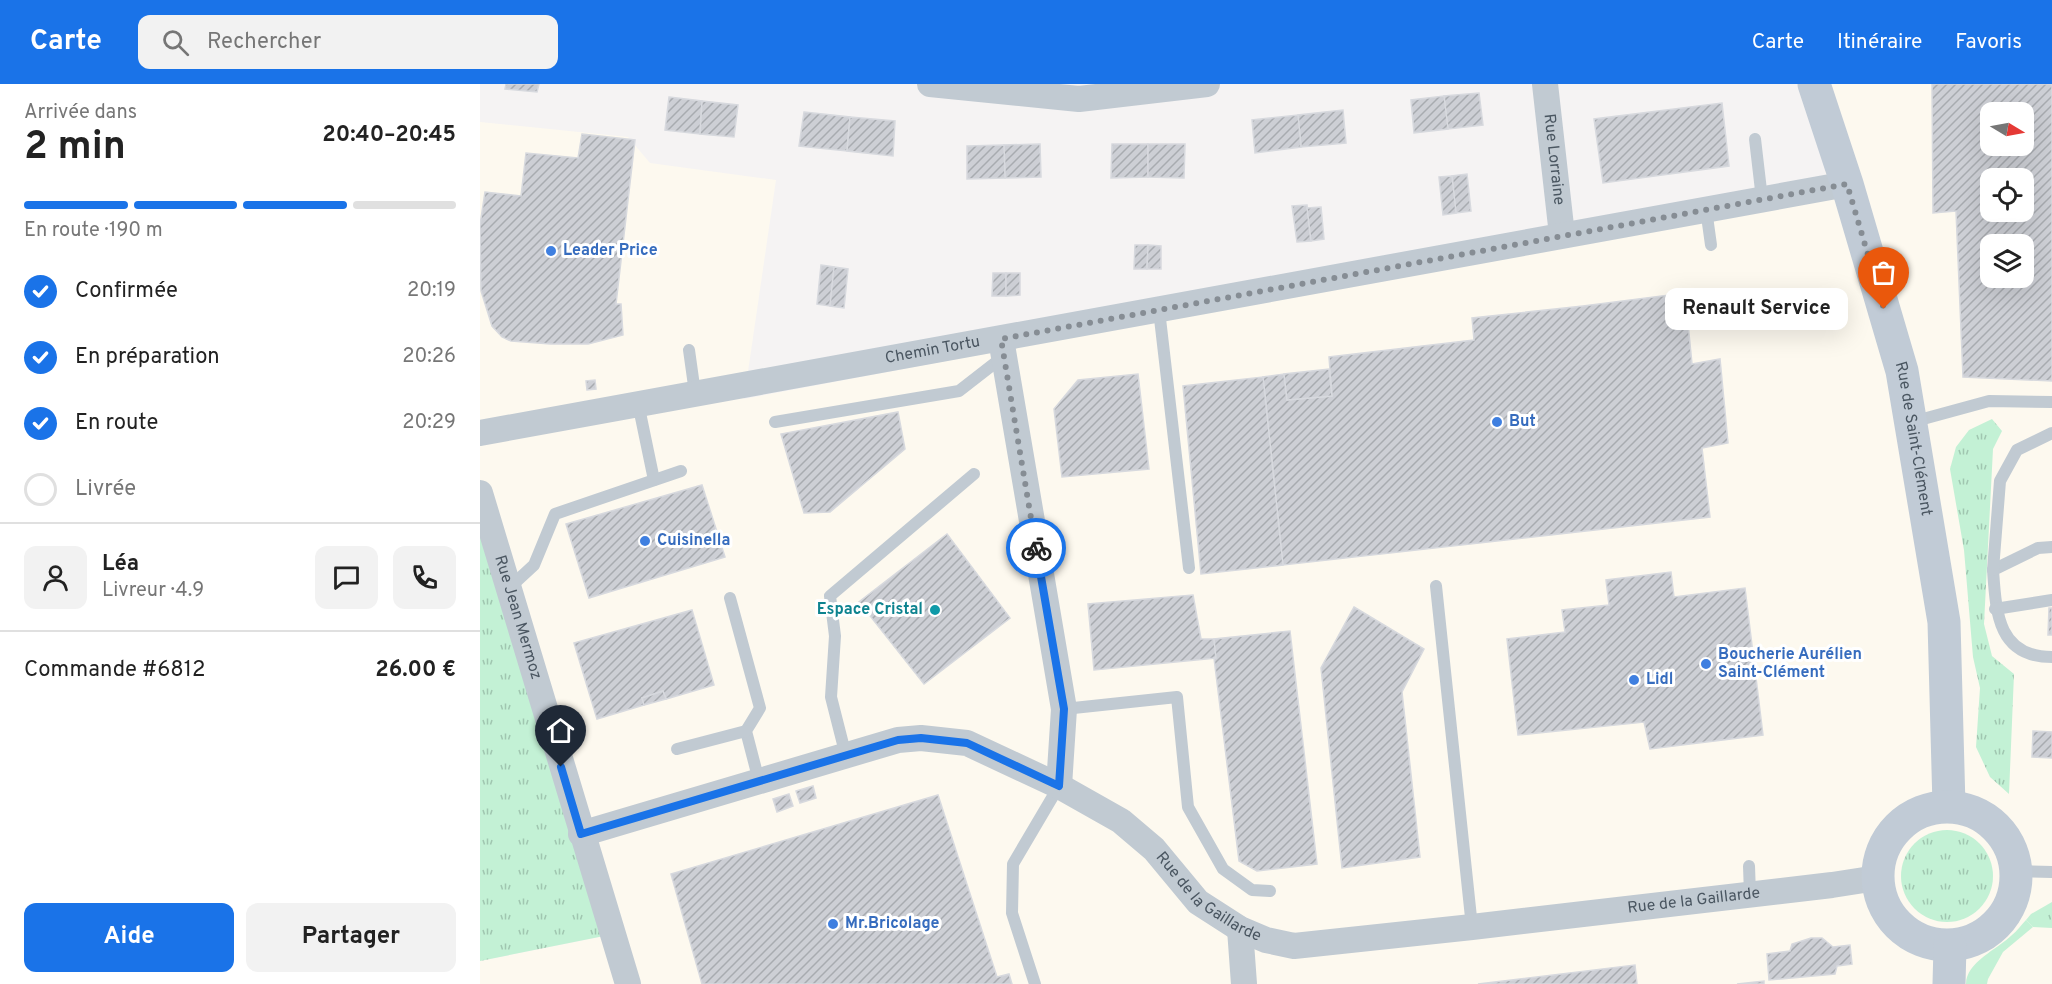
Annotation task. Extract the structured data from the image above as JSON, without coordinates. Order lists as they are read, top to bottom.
{
  "streets": {
    "street": [
      "Rue Lorraine",
      "Chemin Tortu",
      "Rue de Saint-Clément",
      "Rue Jean Mermoz",
      "Rue de la Gaillarde"
    ]
  },
  "crossings": [
    ["Rue Lorraine", "Chemin Tortu"],
    ["Chemin Tortu", "Rue de Saint-Clément"],
    ["Rue de Saint-Clément", "Rue de la Gaillarde"],
    ["Rue Jean Mermoz", "Rue de la Gaillarde"]
  ],
  "places": [
    "Leader Price",
    "Renault Service",
    "But",
    "Cuisinella",
    "Espace Cristal",
    "Boucherie Aurélien Saint-Clément",
    "Lidl",
    "Mr.Bricolage"
  ],
  "north": "right",
  "page": {
    "header": "Carte",
    "search": "Rechercher",
    "nav": ["Carte", "Itinéraire", "Favoris"],
    "heading": ["2 min", "Arrivée dans", "20:40–20:45"],
    "panel": [
      "Léa",
      "Livreur · 4.9",
      "Commande #6812",
      "26.00 €"
    ],
    "bar": "En route · 190 m",
    "list": [
      ["Confirmée", "20:19"],
      ["En préparation", "20:26"],
      ["En route", "20:29"],
      "Livrée"
    ],
    "bubble": "Renault Service",
    "buttons": ["Aide", "Partager"]
  }
}
